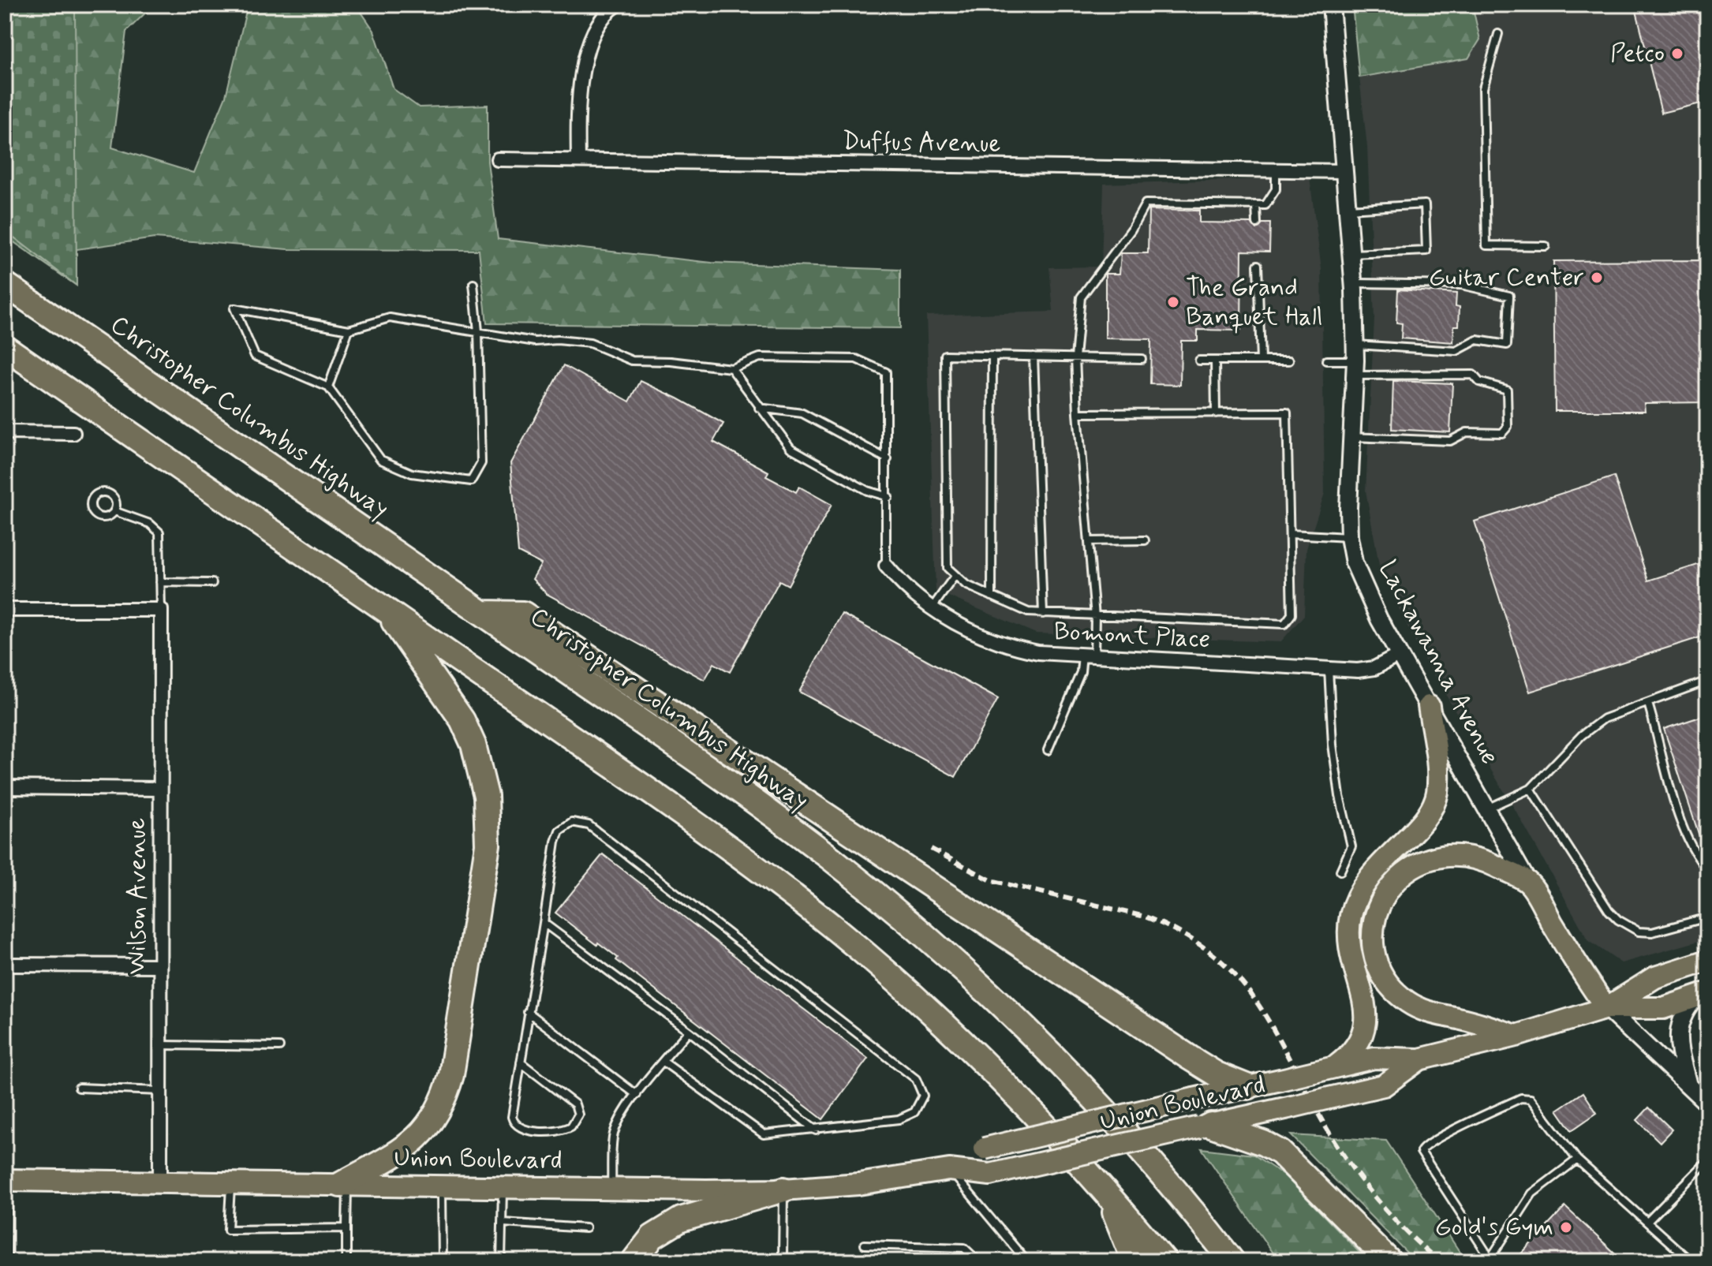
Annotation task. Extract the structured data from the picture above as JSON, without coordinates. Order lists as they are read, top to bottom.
{
  "streets": {
    "highway": ["Christopher Columbus Highway"],
    "main road": ["Lackawanna Avenue", "Union Boulevard"],
    "street": ["Duffus Avenue", "Bomont Place", "Wilson Avenue"]
  },
  "crossings": [
    ["Duffus Avenue", "Lackawanna Avenue"],
    ["Bomont Place", "Lackawanna Avenue"],
    ["Lackawanna Avenue", "Union Boulevard"],
    ["Wilson Avenue", "Union Boulevard"]
  ],
  "places": [
    "Petco",
    "Guitar Center",
    "The Grand Banquet Hall",
    "Gold's Gym"
  ]
}
